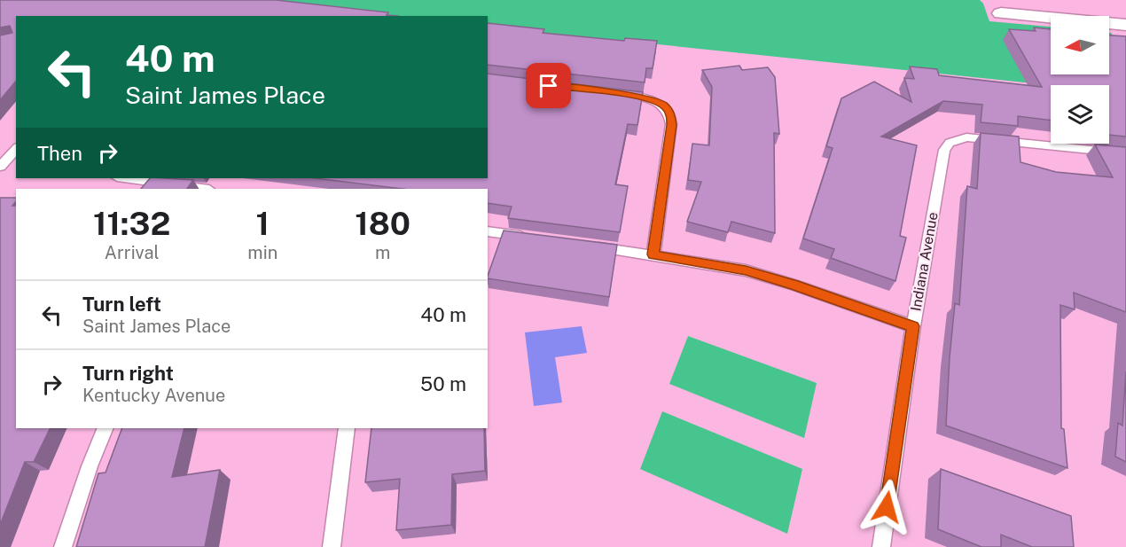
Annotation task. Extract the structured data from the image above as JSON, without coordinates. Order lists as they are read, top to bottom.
{
  "streets": {
    "lane": ["Indiana Avenue"]
  },
  "north": "left",
  "page": {
    "turn": ["40 m", "Saint James Place"],
    "then": "Then",
    "eta": [
      "11:32",
      "Arrival",
      "1",
      "min",
      "180",
      "m"
    ],
    "list": [
      {
        "name": "Turn left",
        "note": "Saint James Place",
        "value": "40 m"
      },
      {
        "name": "Turn right",
        "note": "Kentucky Avenue",
        "value": "50 m"
      }
    ]
  }
}
